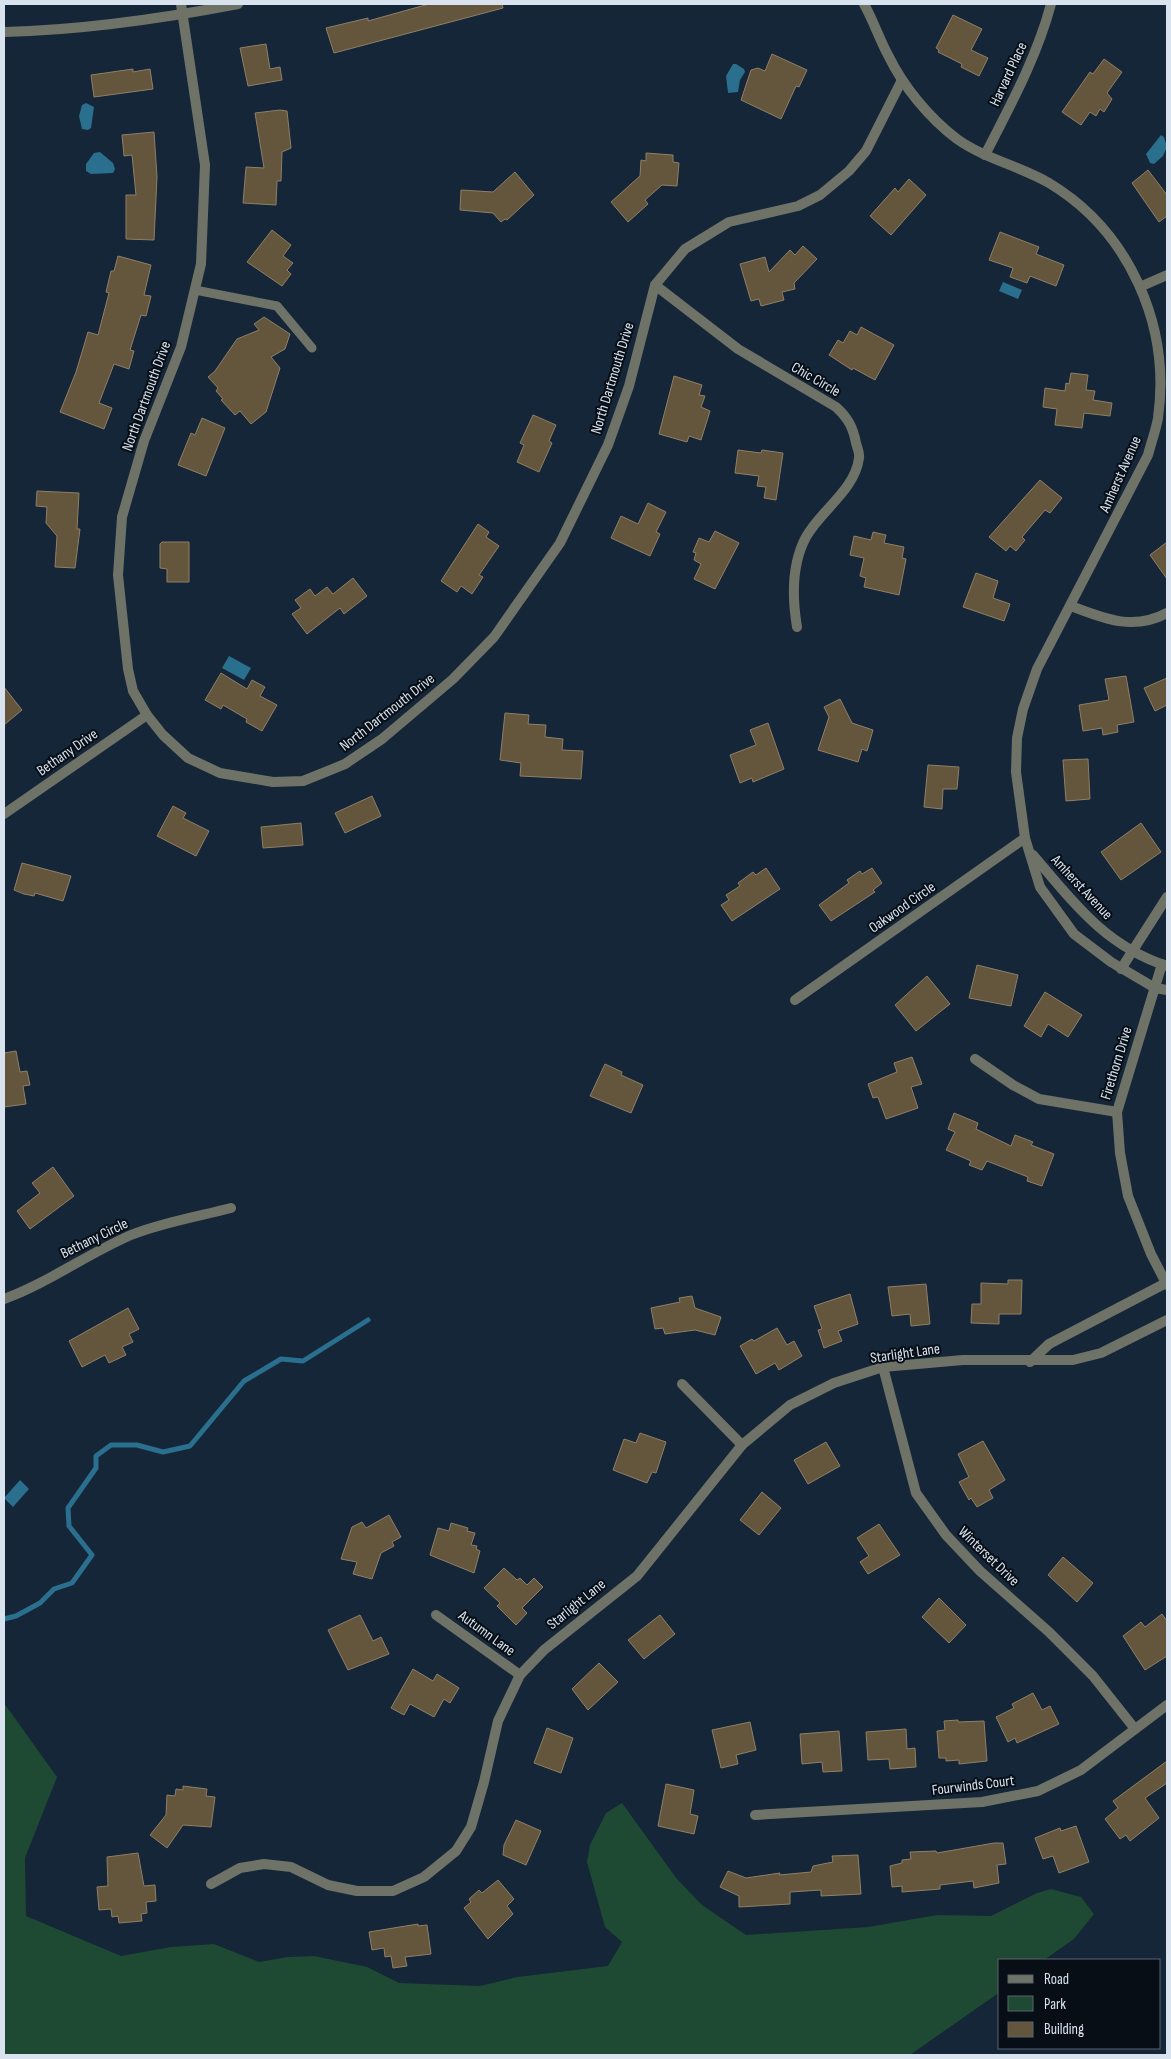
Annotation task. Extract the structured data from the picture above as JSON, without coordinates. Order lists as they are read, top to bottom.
{
  "streets": {
    "street": [
      "Harvard Place",
      "North Dartmouth Drive",
      "Chic Circle",
      "Amherst Avenue",
      "Bethany Drive",
      "Oakwood Circle",
      "Firethorn Drive",
      "Bethany Circle",
      "Starlight Lane",
      "Winterset Drive",
      "Autumn Lane",
      "Fourwinds Court"
    ]
  },
  "crossings": [
    ["Harvard Place", "Amherst Avenue"],
    ["North Dartmouth Drive", "Chic Circle"],
    ["North Dartmouth Drive", "Amherst Avenue"],
    ["North Dartmouth Drive", "Bethany Drive"],
    ["Amherst Avenue", "Oakwood Circle"],
    ["Amherst Avenue", "Firethorn Drive"],
    ["Starlight Lane", "Winterset Drive"],
    ["Starlight Lane", "Autumn Lane"],
    ["Winterset Drive", "Fourwinds Court"]
  ],
  "legend": ["Road", "Park", "Building"]
}
